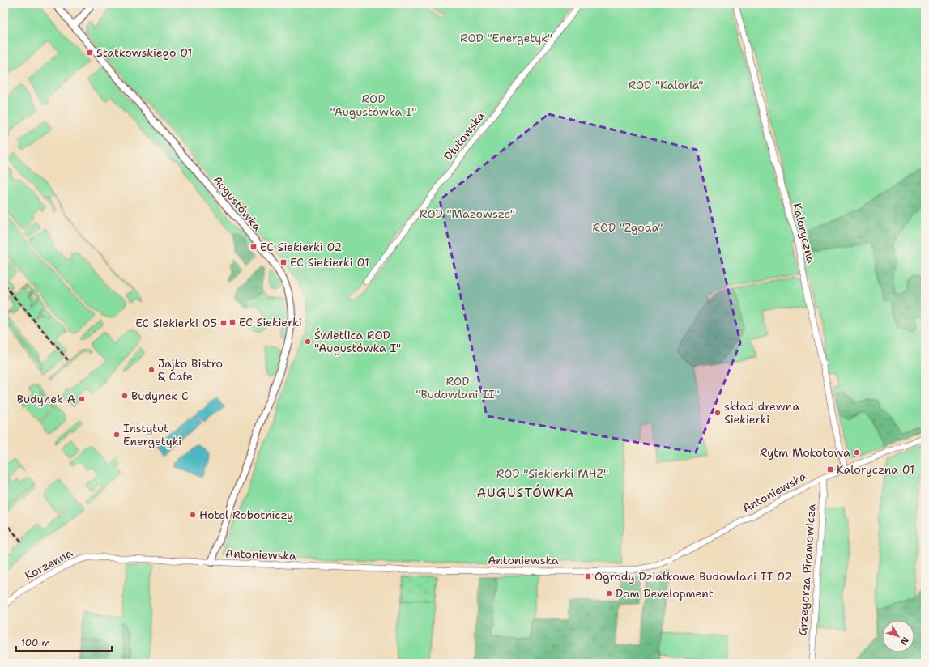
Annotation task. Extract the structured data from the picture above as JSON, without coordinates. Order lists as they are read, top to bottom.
{
  "streets": {
    "street": [
      "Dłutowska",
      "Augustówka",
      "Kaloryczna",
      "Antoniewska",
      "Korzenna",
      "Grzegorza Piramowicza"
    ]
  },
  "crossings": [
    ["Augustówka", "Antoniewska"],
    ["Kaloryczna", "Antoniewska"],
    ["Antoniewska", "Korzenna"],
    ["Antoniewska", "Grzegorza Piramowicza"]
  ],
  "districts": ["AUGUSTÓWKA"],
  "parks": [
    "ROD \"Energetyk\"",
    "ROD \"Kaloria\"",
    "ROD \"Augustówka I\"",
    "ROD \"Mazowsze\"",
    "ROD \"Zgoda\"",
    "ROD \"Budowlani II\"",
    "ROD \"Siekierki MHZ\""
  ],
  "places": {
    "transit": [
      "Statkowskiego 01",
      "EC Siekierki 02",
      "EC Siekierki 01",
      "EC Siekierki",
      "EC Siekierki 05",
      "Kaloryczna 01",
      "Ogrody Działkowe Budowlani II 02"
    ],
    "other": [
      "Świetlica ROD \"Augustówka I\"",
      "Jajko Bistro & Cafe",
      "Budynek C",
      "Budynek A",
      "skład drewna Siekierki",
      "Instytut Energetyki",
      "Rytm Mokotowa",
      "Hotel Robotniczy",
      "Dom Development"
    ]
  },
  "scale_bar": "100 m",
  "north": "bottom right"
}
